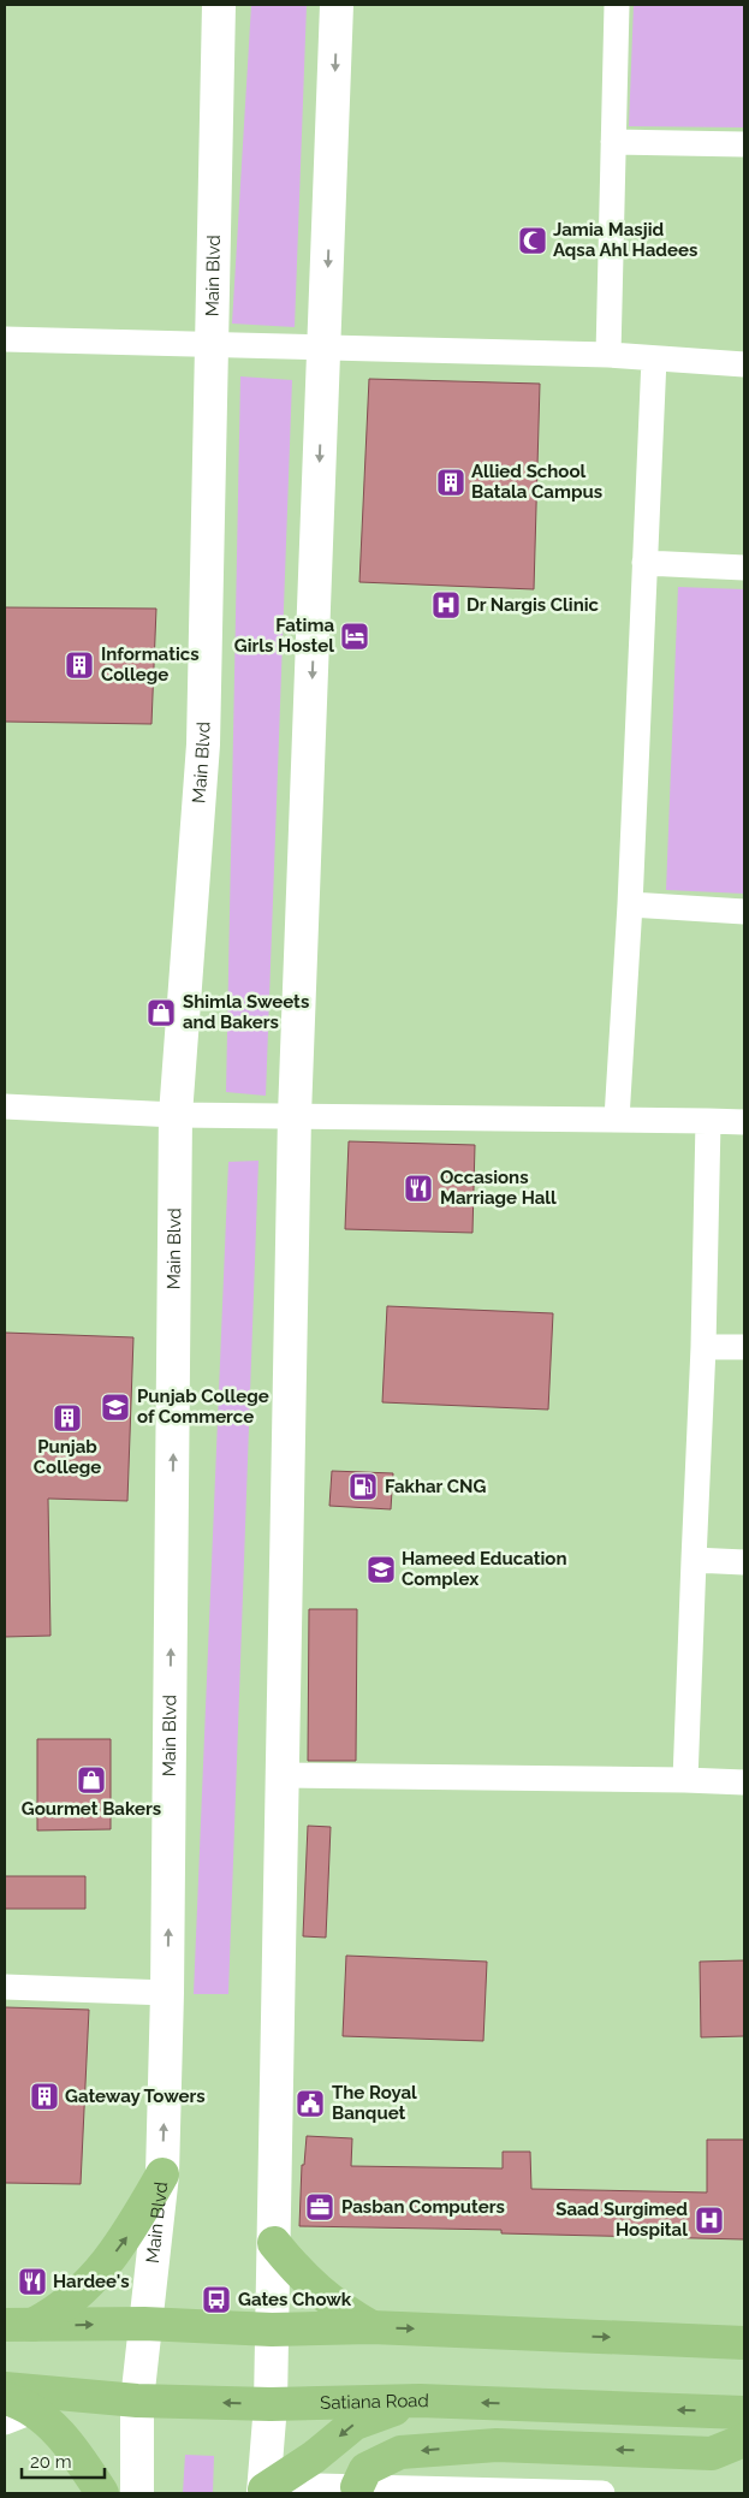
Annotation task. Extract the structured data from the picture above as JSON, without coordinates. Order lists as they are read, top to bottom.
{
  "streets": {
    "main road": ["Main Blvd", "Satiana Road"]
  },
  "crossings": [
    ["Main Blvd", "Satiana Road"]
  ],
  "places": {
    "mosque": ["Jamia Masjid Aqsa Ahl Hadees"],
    "building": [
      "Allied School Batala Campus",
      "Informatics College",
      "Punjab College",
      "Gateway Towers"
    ],
    "hospital": ["Dr Nargis Clinic", "Saad Surgimed Hospital"],
    "hotel": ["Fatima Girls Hostel"],
    "shop": ["Shimla Sweets and Bakers", "Gourmet Bakers"],
    "restaurant": ["Occasions Marriage Hall", "Hardee's"],
    "school or university": ["Punjab College of Commerce", "Hameed Education Complex"],
    "fuel station": ["Fakhar CNG"],
    "public building": ["The Royal Banquet"],
    "office": ["Pasban Computers"],
    "bus stop": ["Gates Chowk"]
  },
  "scale_bar": "20 m"
}
